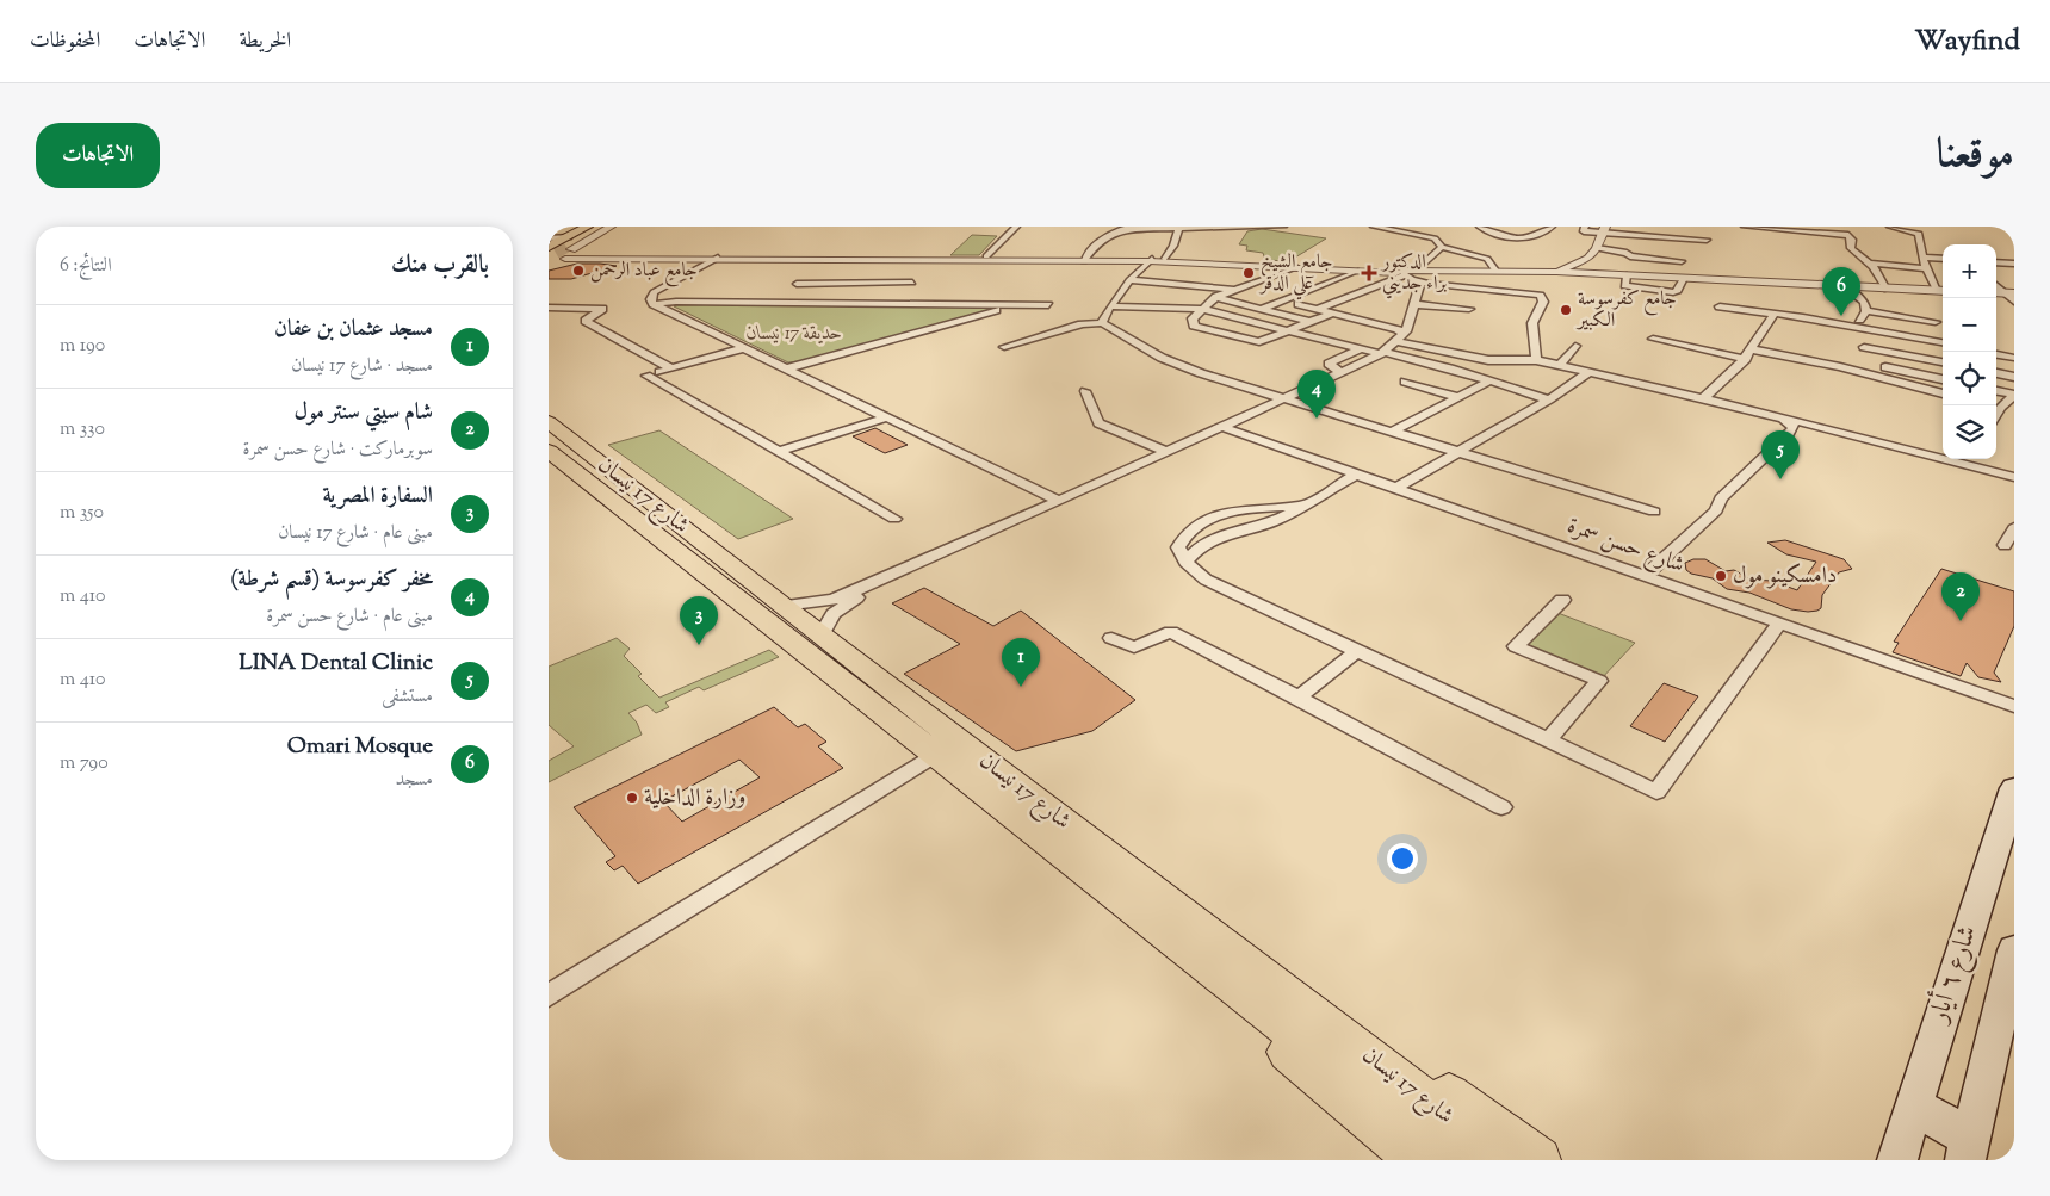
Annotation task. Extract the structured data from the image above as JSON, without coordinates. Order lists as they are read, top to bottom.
{
  "streets": {
    "main road": ["شارع 17 نيسان", "شارع ٦ أيار"],
    "street": ["شارع حسن سمرة"]
  },
  "parks": ["حديقة 17 نيسان"],
  "places": {
    "other": [
      "جامع عباد الرحمن",
      "جامع الشيخ علي الدقر",
      "جامع كفرسوسة الكبير",
      "دامسكينو مول",
      "وزارة الداخلية"
    ],
    "health": ["الدكتور براء جديني"]
  },
  "page": {
    "header": "Wayfind",
    "nav": ["الخريطة", "الاتجاهات", "المحفوظات"],
    "title": "موقعنا",
    "buttons": "الاتجاهات",
    "heading": ["بالقرب منك", "النتائج: 6"],
    "map_buttons": ["+", "−"],
    "pins": [
      "6",
      "4",
      "5",
      "2",
      "3",
      "1"
    ],
    "list": [
      {
        "mark": "1",
        "name": "مسجد عثمان بن عفان",
        "note": "مسجد · شارع 17 نيسان",
        "value": "190 m"
      },
      {
        "mark": "2",
        "name": "شام سيتي سنتر مول",
        "note": "سوبرماركت · شارع حسن سمرة",
        "value": "330 m"
      },
      {
        "mark": "3",
        "name": "السفارة المصرية",
        "note": "مبنى عام · شارع 17 نيسان",
        "value": "350 m"
      },
      {
        "mark": "4",
        "name": "مخفر كفرسوسة (قسم شرطة)",
        "note": "مبنى عام · شارع حسن سمرة",
        "value": "410 m"
      },
      {
        "mark": "5",
        "name": "LINA Dental Clinic",
        "note": "مستشفى",
        "value": "410 m"
      },
      {
        "mark": "6",
        "name": "Omari Mosque",
        "note": "مسجد",
        "value": "790 m"
      }
    ]
  }
}
